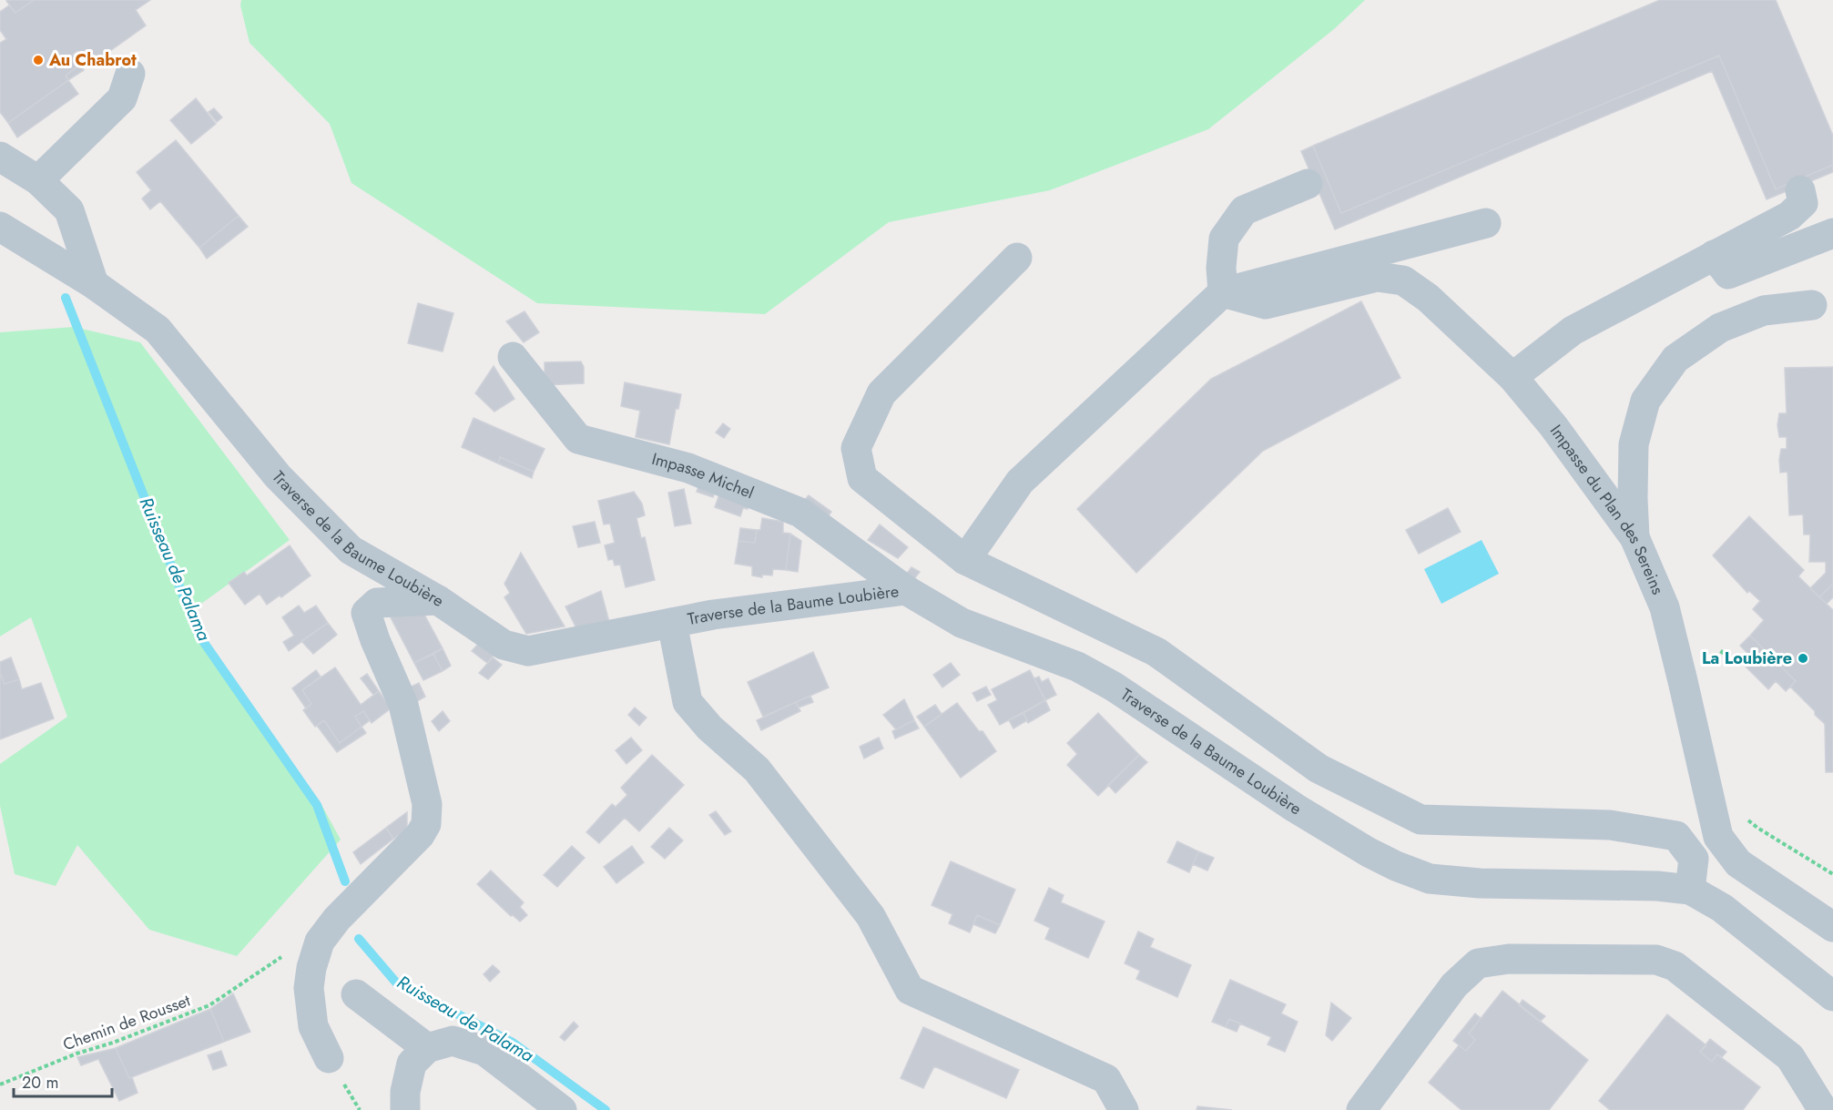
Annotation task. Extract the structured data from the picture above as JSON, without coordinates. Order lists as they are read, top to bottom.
{
  "streets": {
    "street": ["Impasse Michel", "Impasse du Plan des Sereins", "Traverse de la Baume Loubière"],
    "path": ["Chemin de Rousset"]
  },
  "crossings": [
    ["Impasse Michel", "Traverse de la Baume Loubière"]
  ],
  "water": ["Ruisseau de Palama"],
  "places": ["Au Chabrot", "La Loubière"],
  "scale_bar": "20 m"
}
